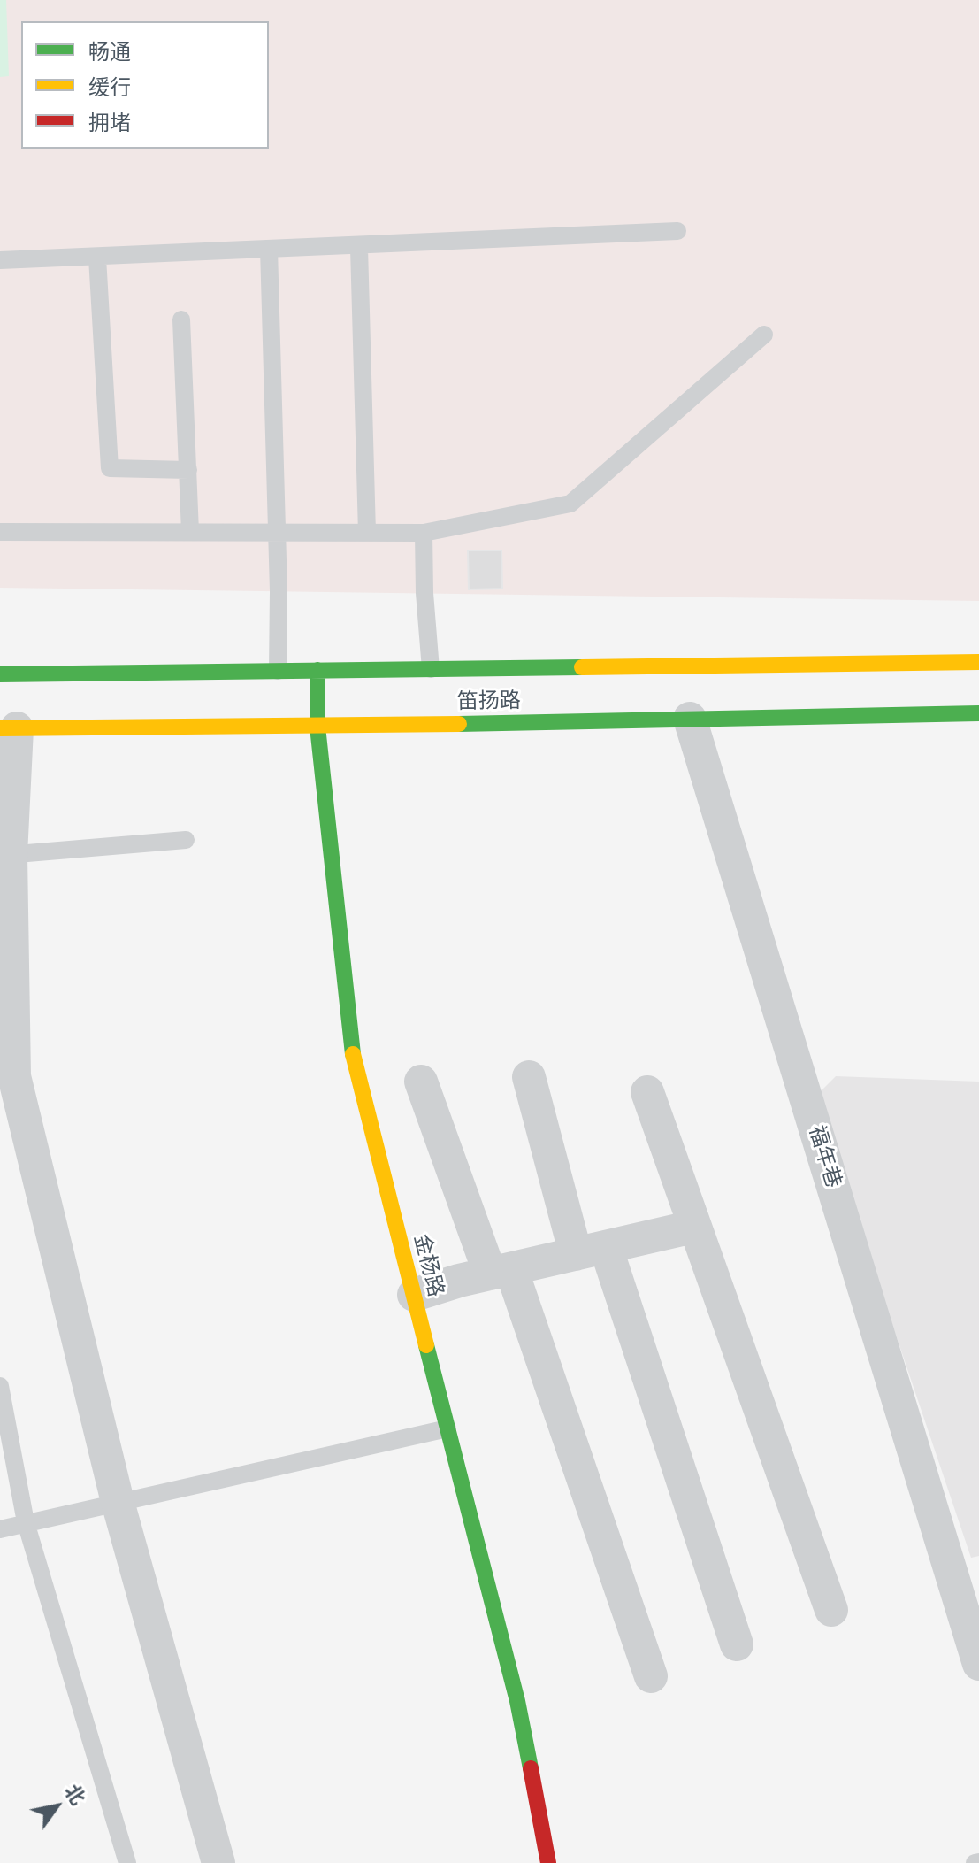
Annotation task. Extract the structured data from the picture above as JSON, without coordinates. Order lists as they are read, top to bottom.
{
  "streets": {
    "street": ["笛扬路", "福年巷", "金杨路"]
  },
  "crossings": [
    ["笛扬路", "福年巷"],
    ["笛扬路", "金杨路"]
  ],
  "legend": ["畅通", "缓行", "拥堵"],
  "north": "top right"
}
